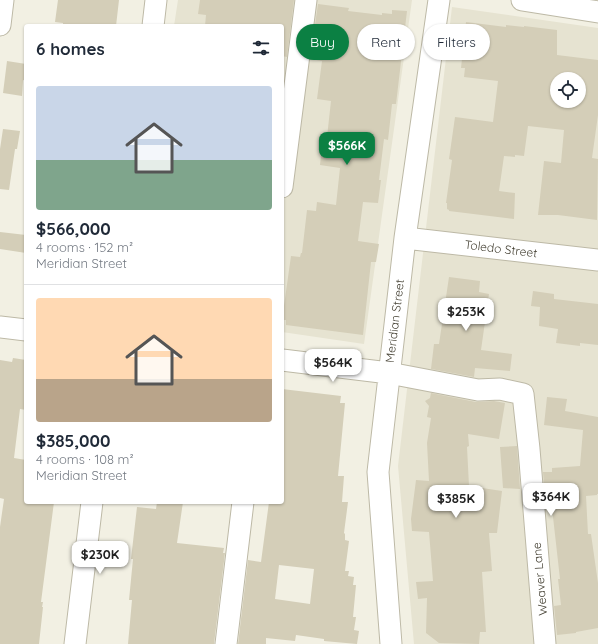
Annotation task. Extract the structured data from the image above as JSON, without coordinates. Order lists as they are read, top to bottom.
{
  "streets": {
    "street": ["Toledo Street", "Meridian Street", "Weaver Lane"]
  },
  "crossings": [
    ["Toledo Street", "Meridian Street"],
    ["Meridian Street", "Weaver Lane"]
  ],
  "page": {
    "chip": ["Buy", "Rent", "Filters"],
    "heading": "6 homes",
    "list": [
      {
        "name": "$566,000",
        "note": "4 rooms · 152 m² · Meridian Street"
      },
      {
        "name": "$385,000",
        "note": "4 rooms · 108 m² · Meridian Street"
      }
    ],
    "price": [
      "$566K",
      "$253K",
      "$564K",
      "$364K",
      "$385K",
      "$230K"
    ]
  }
}
